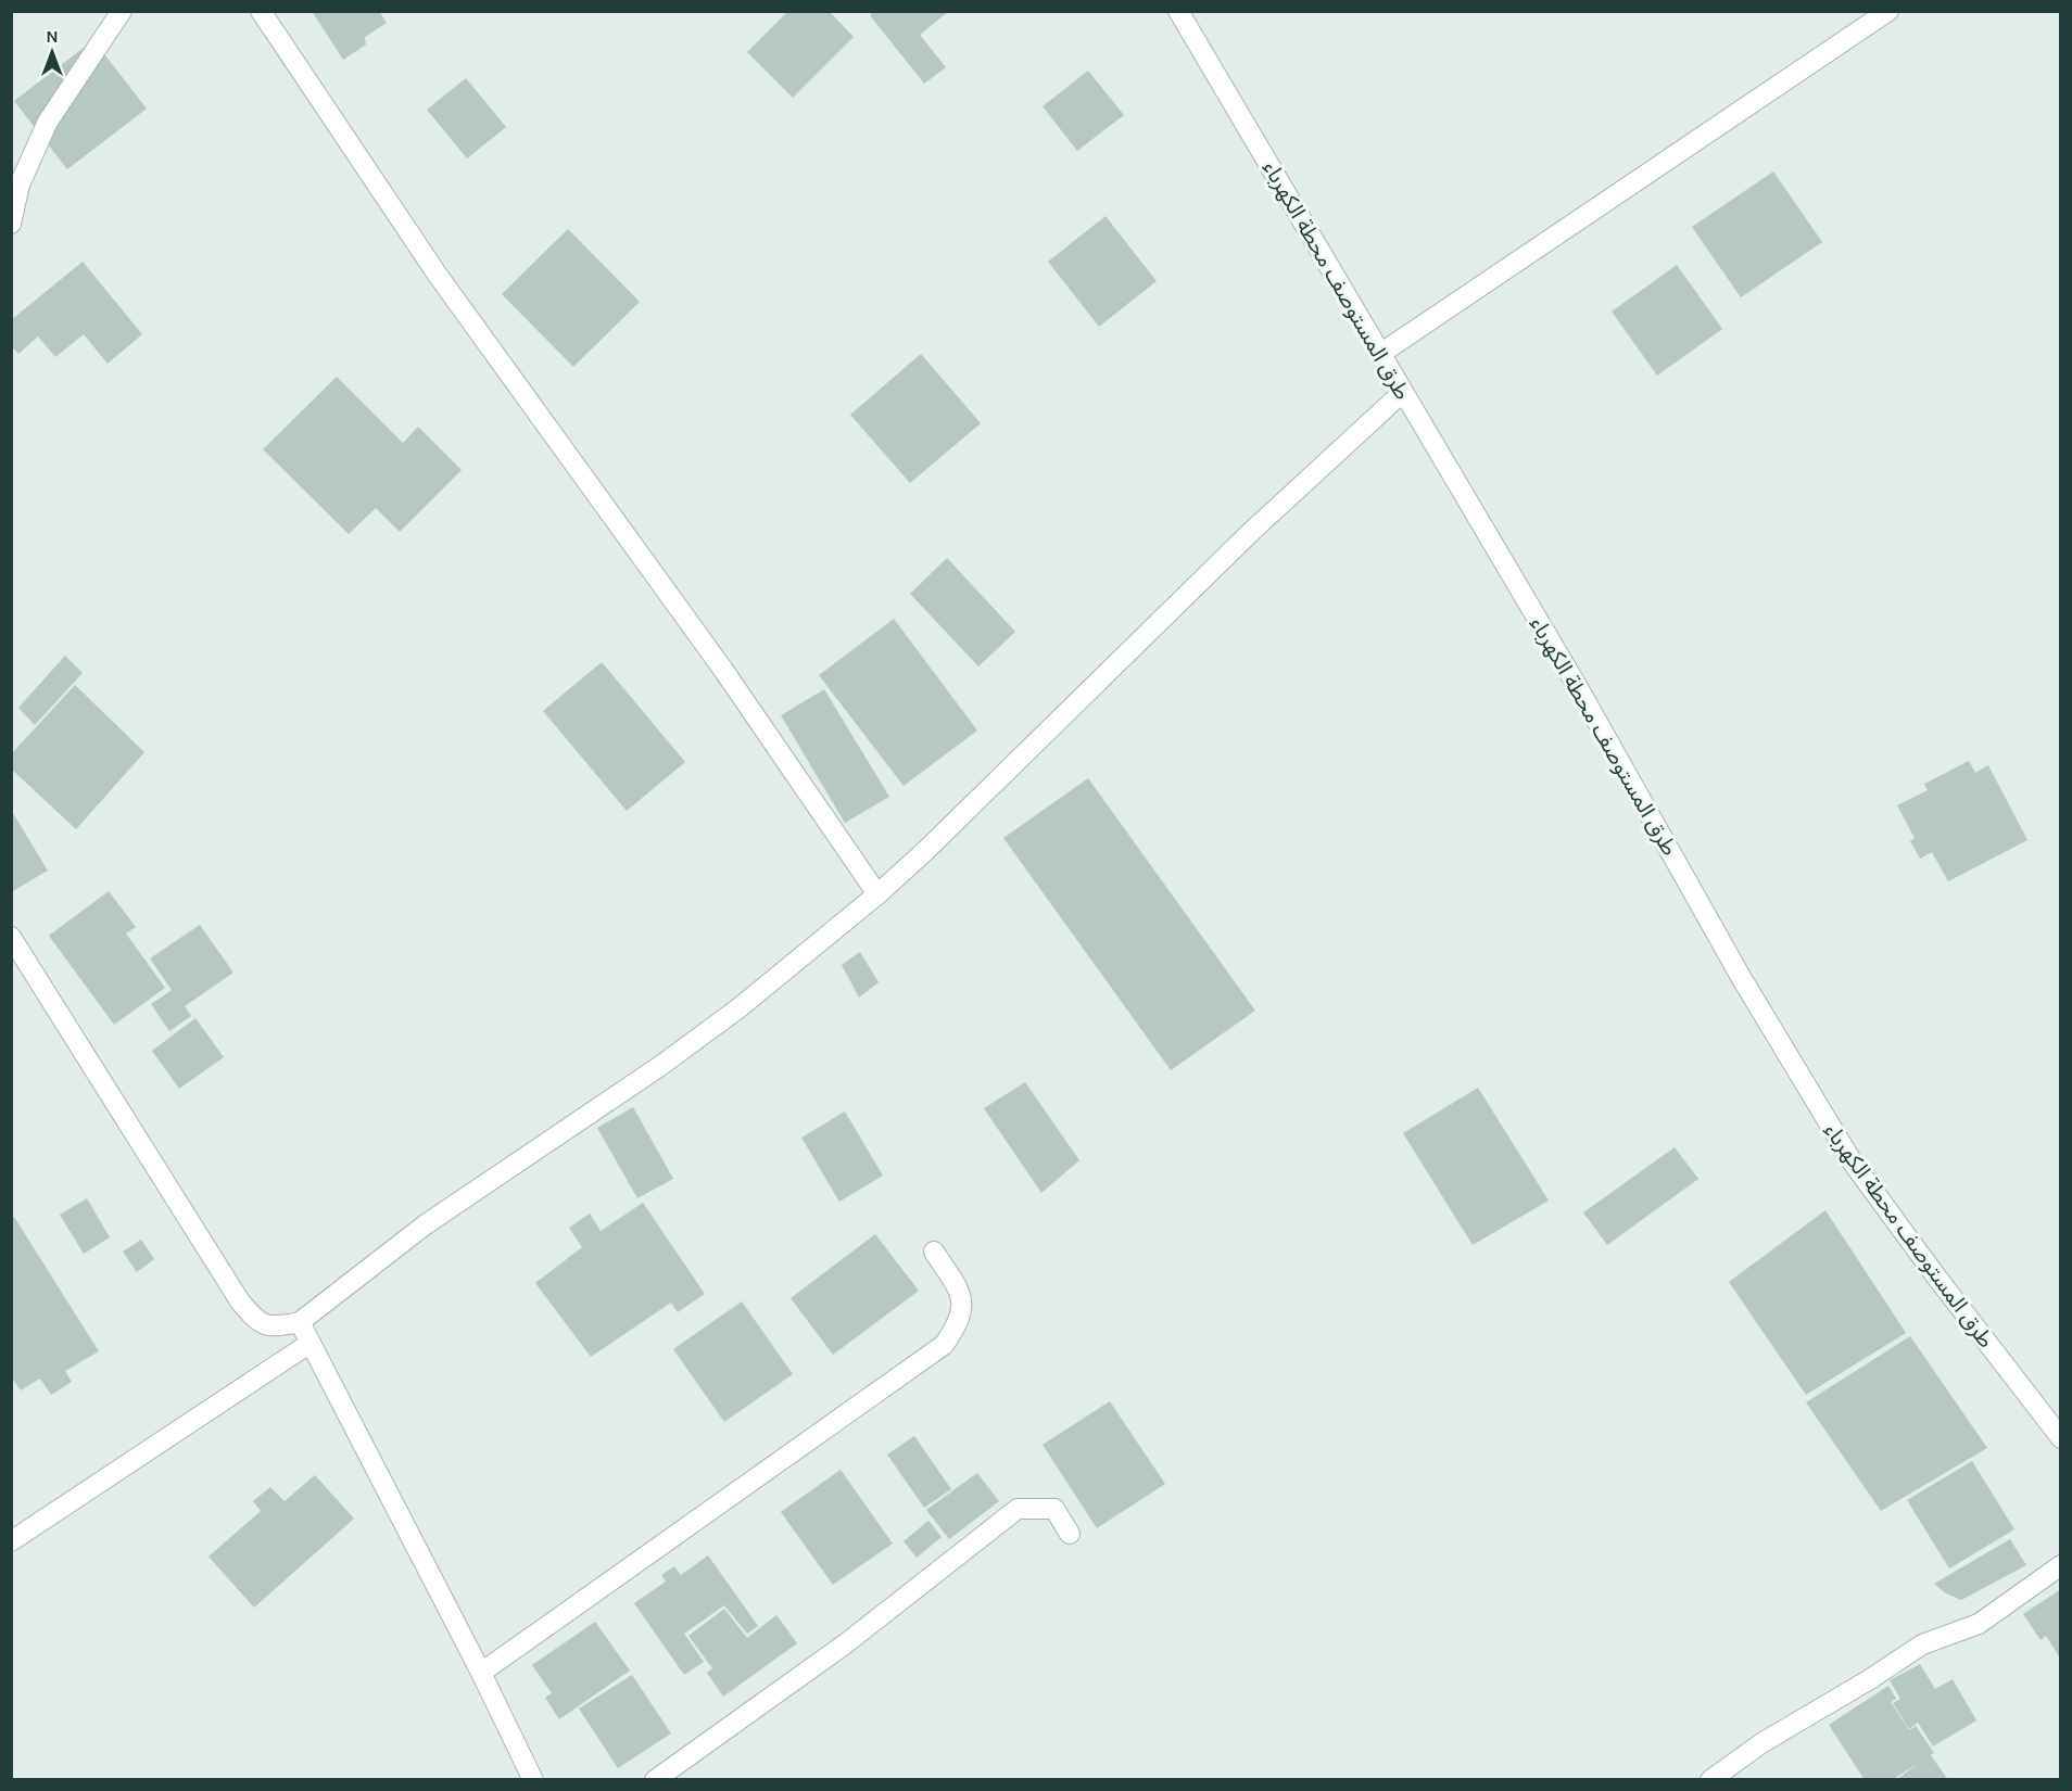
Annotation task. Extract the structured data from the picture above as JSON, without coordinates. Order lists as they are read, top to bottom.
{
  "streets": {
    "street": ["طرق المستوصف محطة الكهرباء"]
  },
  "north": "top"
}
